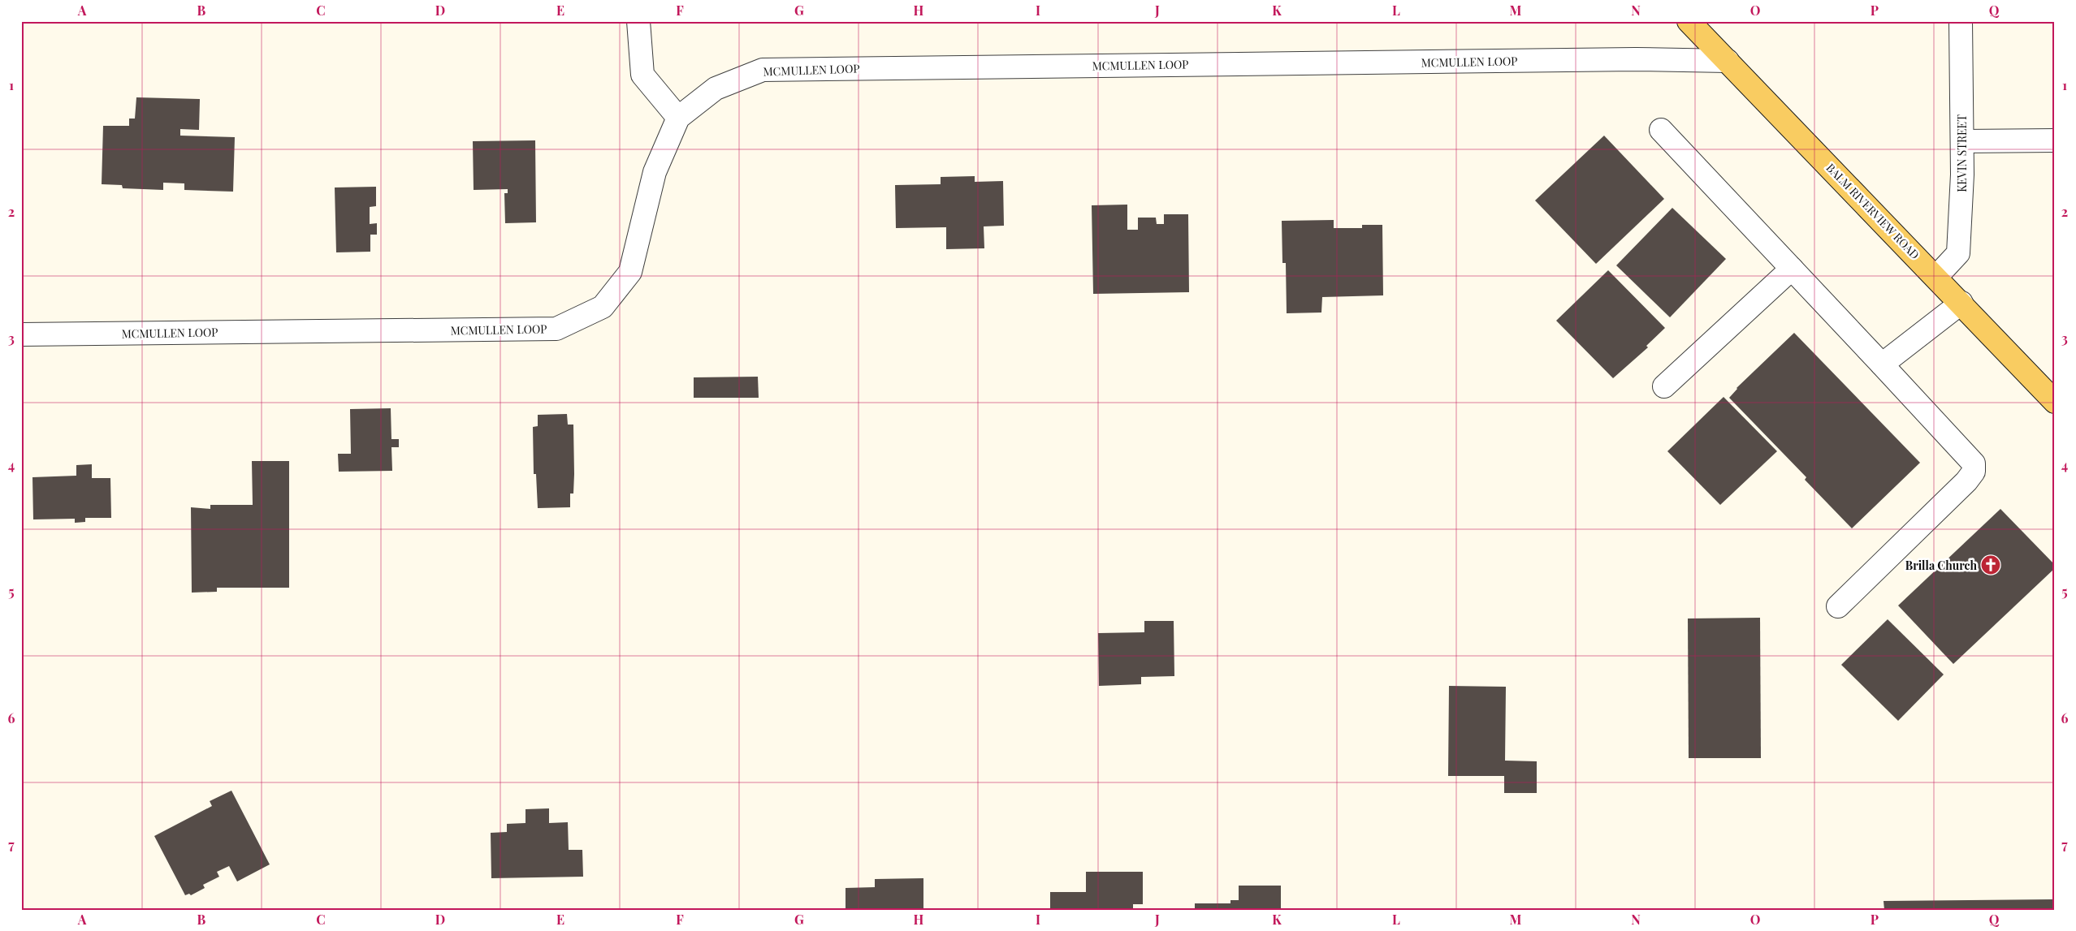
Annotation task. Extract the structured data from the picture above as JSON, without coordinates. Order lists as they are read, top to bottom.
{
  "streets": {
    "main road": ["BALM RIVERVIEW ROAD"],
    "street": ["MCMULLEN LOOP", "KEVIN STREET"]
  },
  "crossings": [
    ["MCMULLEN LOOP", "BALM RIVERVIEW ROAD"],
    ["KEVIN STREET", "BALM RIVERVIEW ROAD"]
  ],
  "places": {
    "church": ["Brilla Church"]
  },
  "grid": {
    "columns": [
      "A",
      "B",
      "C",
      "D",
      "E",
      "F",
      "G",
      "H",
      "I",
      "J",
      "K",
      "L",
      "M",
      "N",
      "O",
      "P",
      "Q"
    ],
    "rows": [
      "1",
      "2",
      "3",
      "4",
      "5",
      "6",
      "7"
    ]
  }
}
